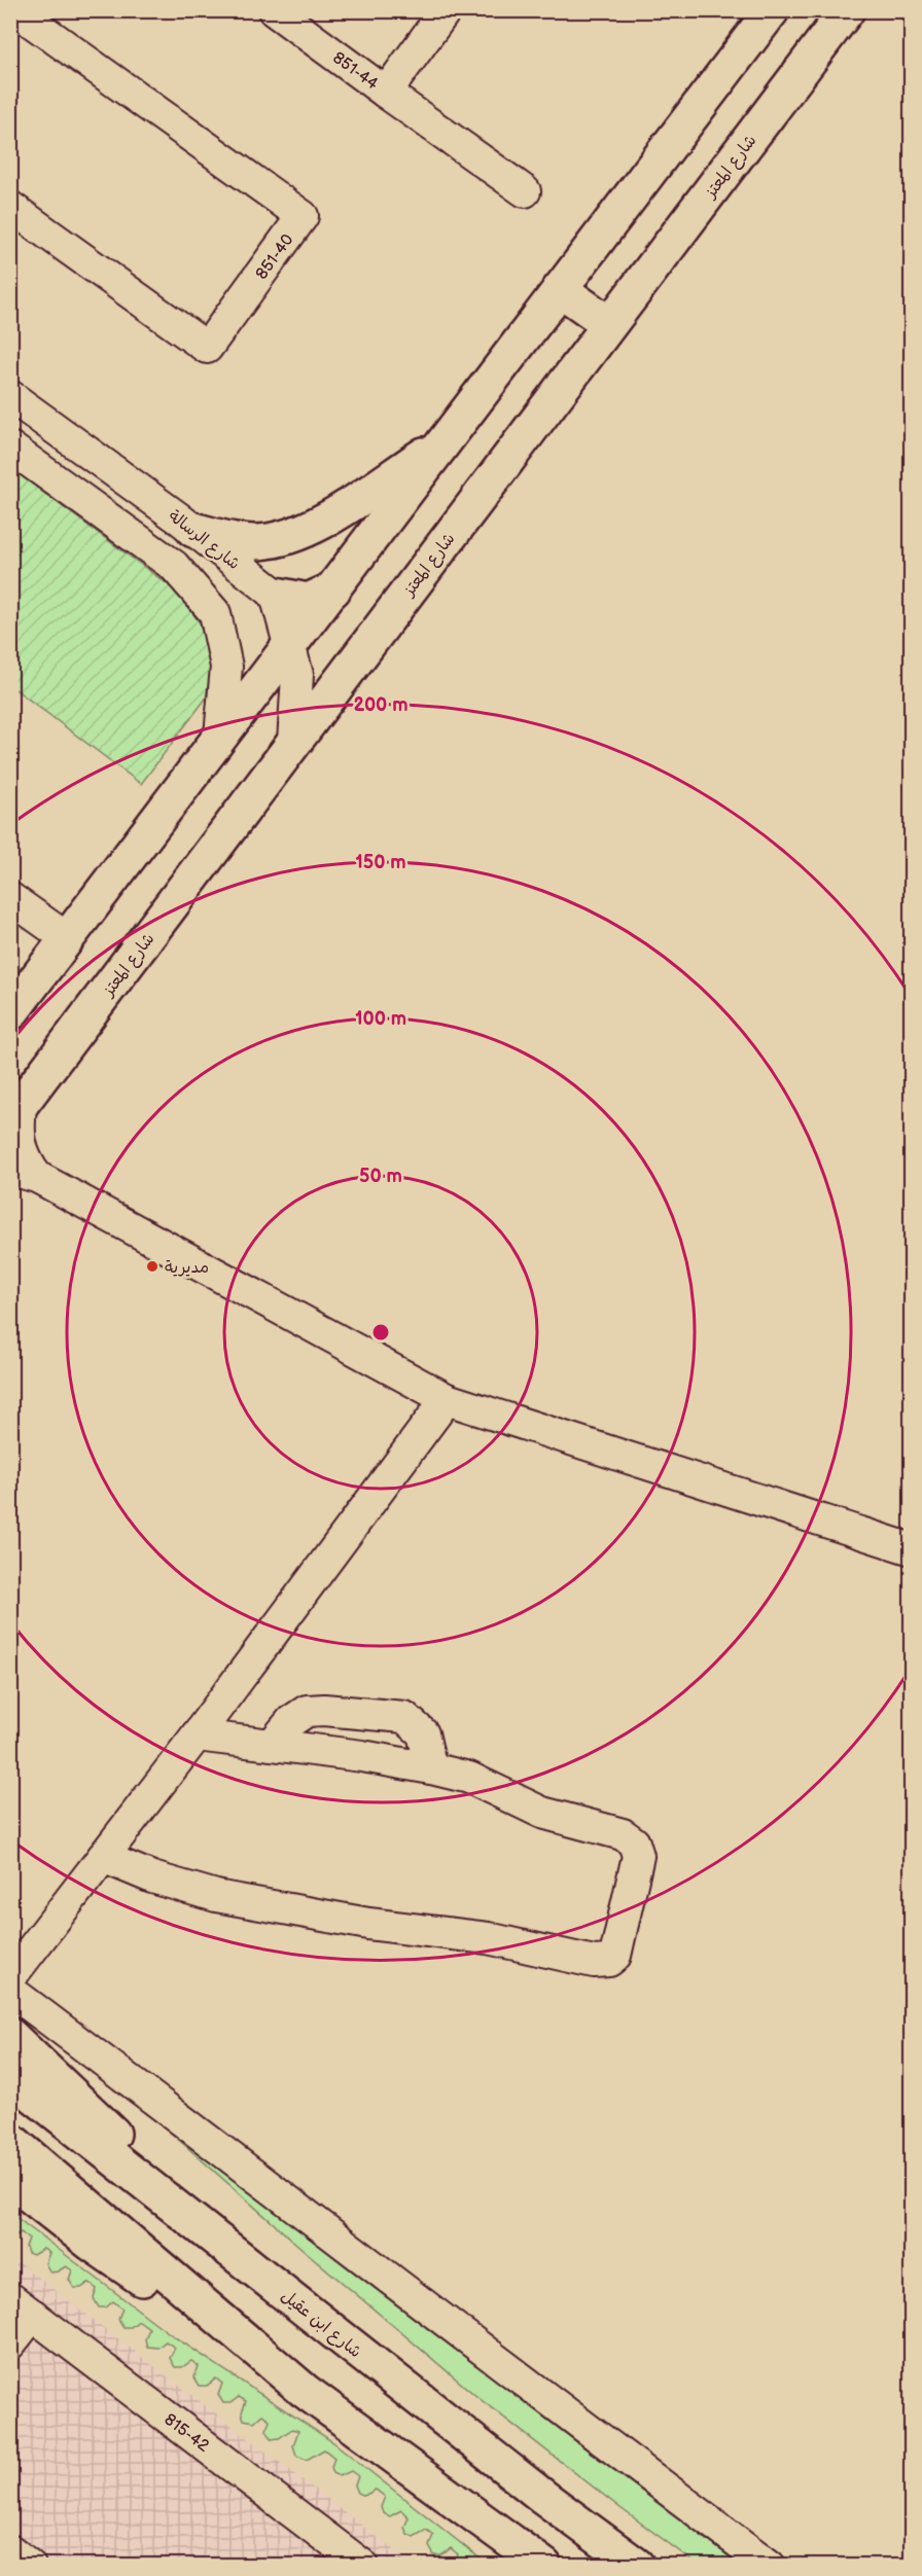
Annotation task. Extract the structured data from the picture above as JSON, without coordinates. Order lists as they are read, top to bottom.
{
  "streets": {
    "main road": ["شارع المعتز", "شارع ابن عقيل"],
    "street": [
      "851-44",
      "851-40",
      "شارع الرسالة",
      "815-42"
    ]
  },
  "places": ["مديرية"],
  "rings": [
    "200 m",
    "150 m",
    "100 m",
    "50 m"
  ]
}
